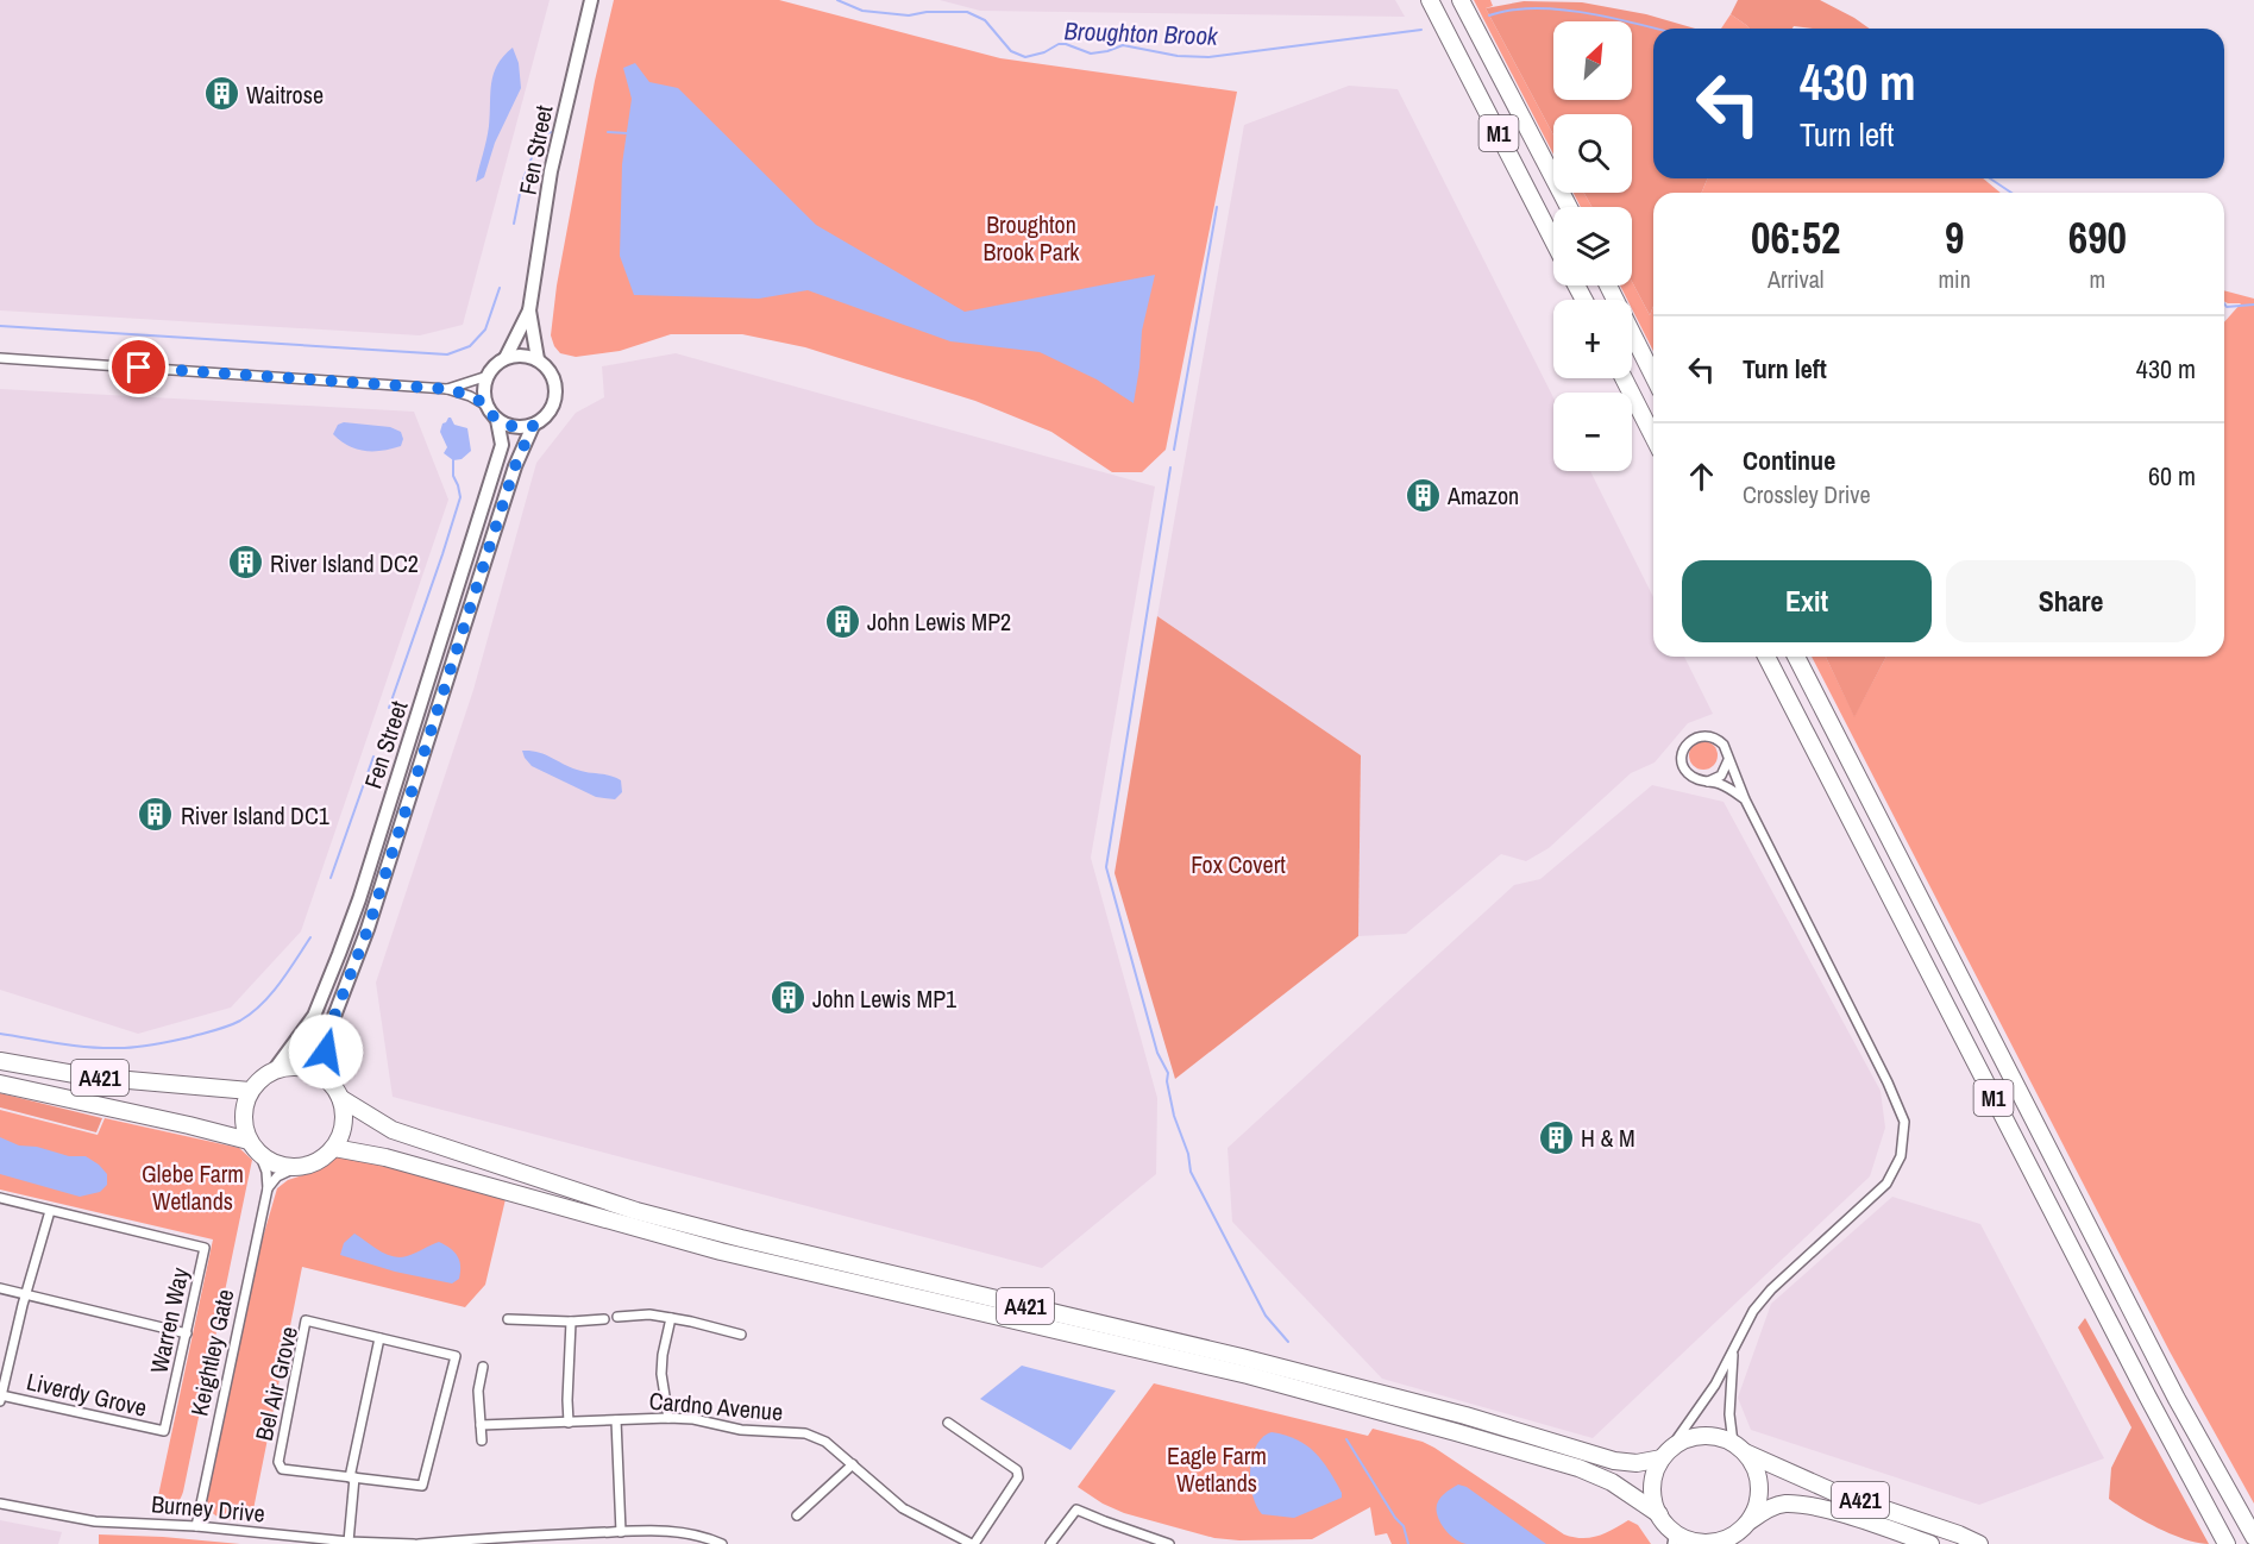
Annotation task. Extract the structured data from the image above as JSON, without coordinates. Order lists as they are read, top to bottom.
{
  "streets": {
    "highway": ["M1", "A421"],
    "street": [
      "Fen Street",
      "Warren Way",
      "Keightley Gate",
      "Bel Air Grove",
      "Liverdy Grove",
      "Cardno Avenue",
      "Burney Drive"
    ]
  },
  "crossings": [
    ["Fen Street", "A421"],
    ["Fen Street", "Keightley Gate"],
    ["A421", "Keightley Gate"],
    ["Warren Way", "Liverdy Grove"],
    ["Keightley Gate", "Burney Drive"]
  ],
  "water": ["Broughton Brook"],
  "parks": [
    "Broughton Brook Park",
    "Fox Covert",
    "Glebe Farm Wetlands",
    "Eagle Farm Wetlands"
  ],
  "places": {
    "building": [
      "Waitrose",
      "Amazon",
      "River Island DC2",
      "John Lewis MP2",
      "River Island DC1",
      "John Lewis MP1",
      "H & M"
    ]
  },
  "north": "top right",
  "page": {
    "map_buttons": ["+", "−"],
    "turn": ["430 m", "Turn left"],
    "eta": [
      "06:52",
      "Arrival",
      "9",
      "min",
      "690",
      "m"
    ],
    "list": [
      {
        "name": "Turn left",
        "value": "430 m"
      },
      {
        "name": "Continue",
        "note": "Crossley Drive",
        "value": "60 m"
      }
    ],
    "buttons": ["Exit", "Share"]
  }
}
